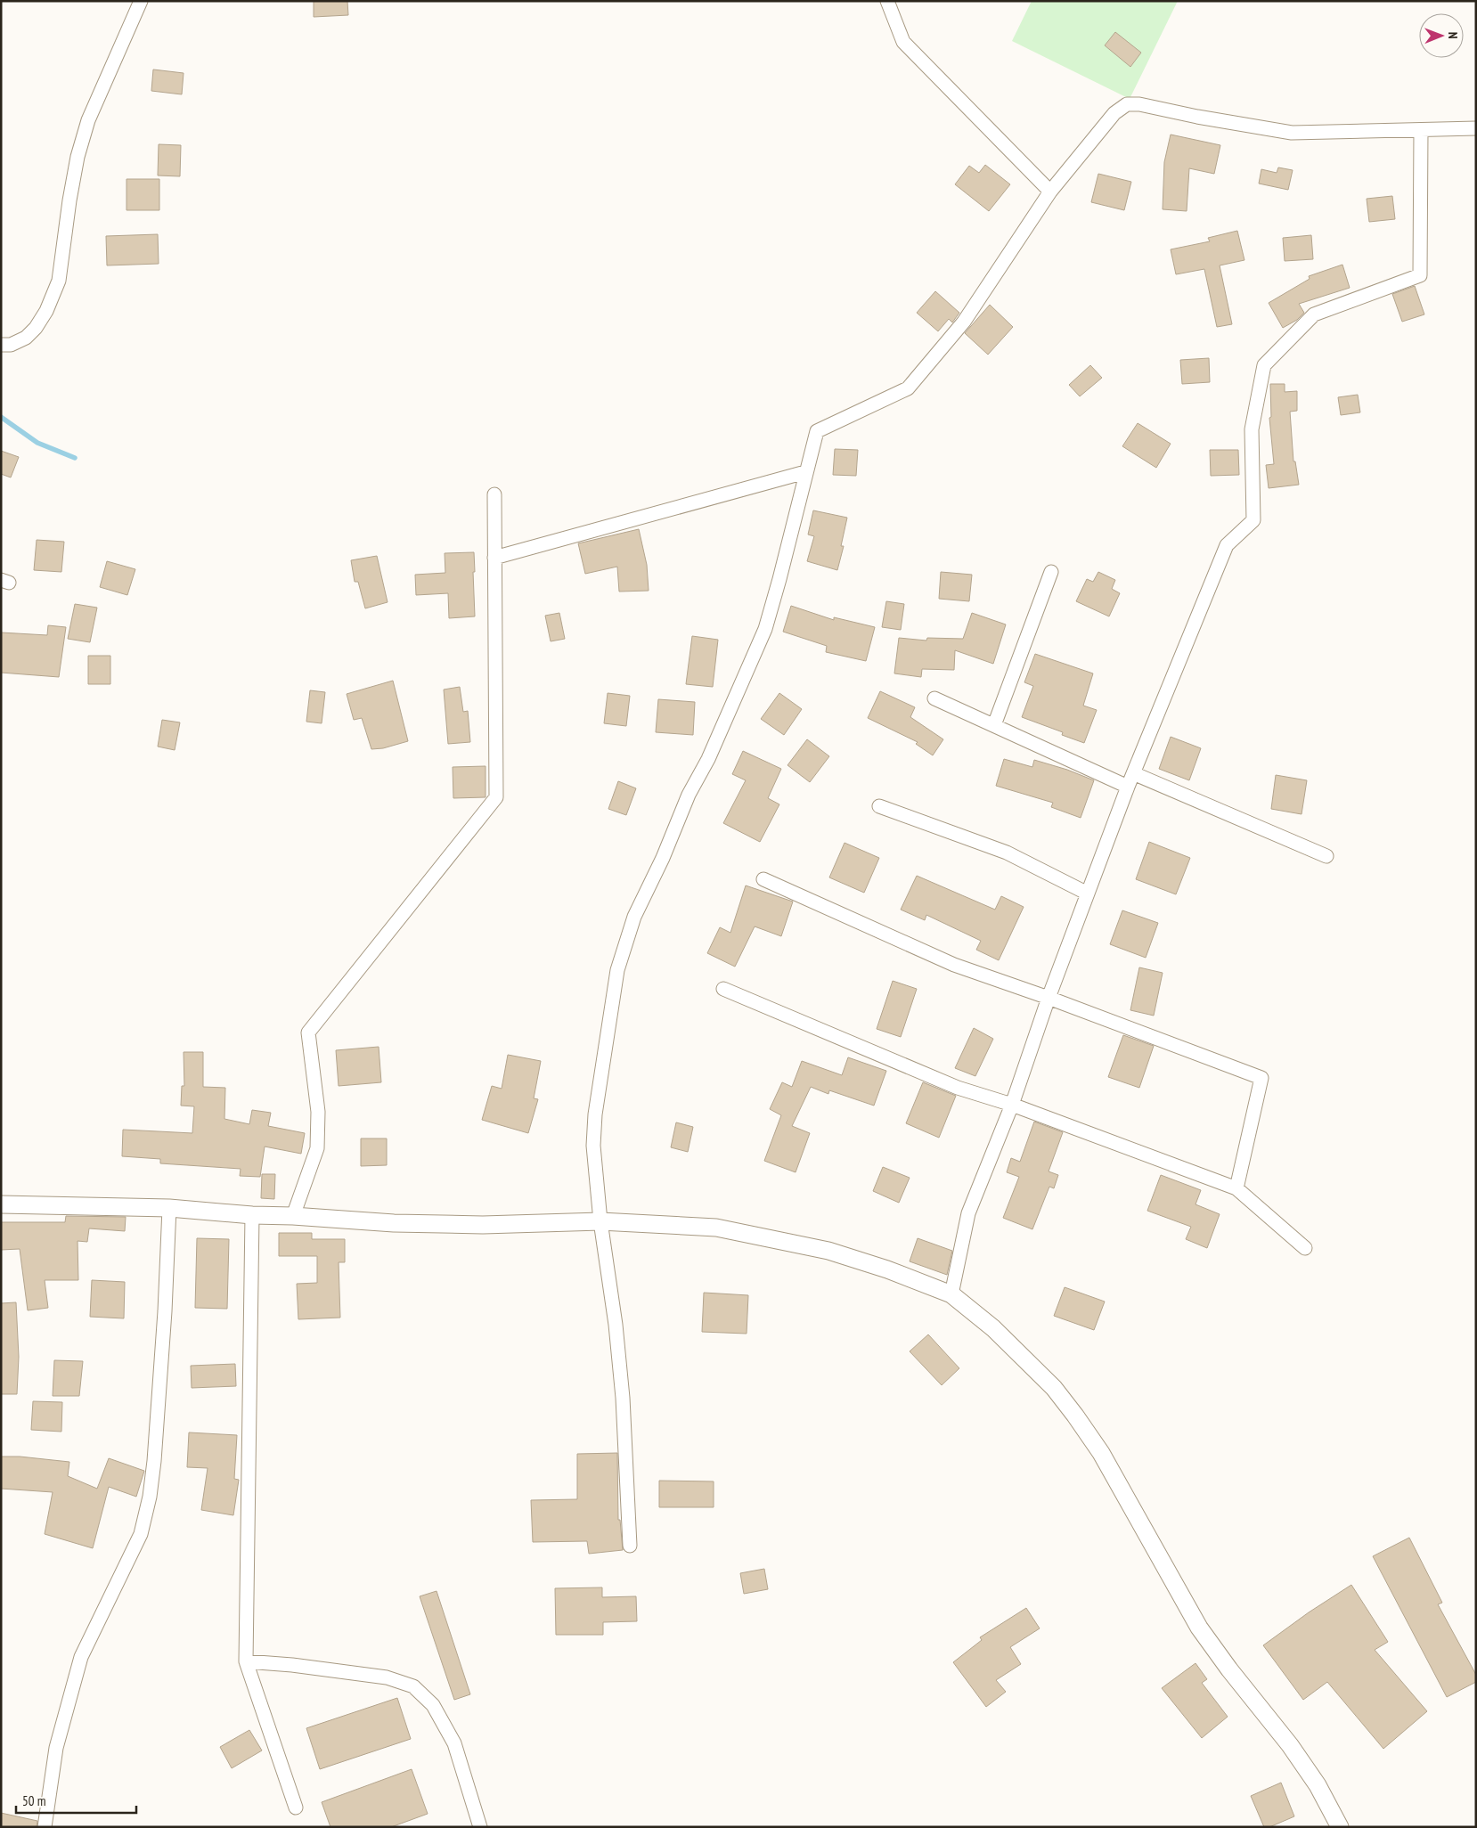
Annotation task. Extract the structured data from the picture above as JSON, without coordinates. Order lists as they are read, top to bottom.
{
  "scale_bar": "50 m",
  "north": "right"
}
